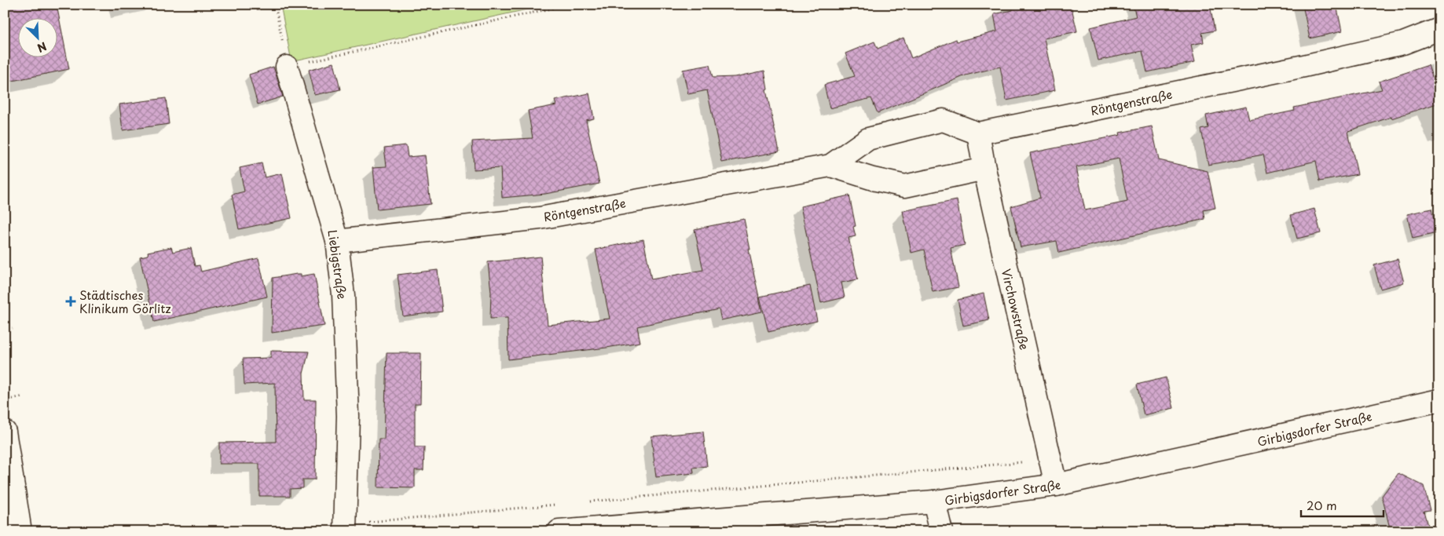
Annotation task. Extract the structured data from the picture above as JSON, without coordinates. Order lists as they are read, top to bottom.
{
  "streets": {
    "street": [
      "Röntgenstraße",
      "Liebigstraße",
      "Virchowstraße",
      "Girbigsdorfer Straße"
    ]
  },
  "crossings": [
    ["Röntgenstraße", "Liebigstraße"],
    ["Röntgenstraße", "Virchowstraße"],
    ["Virchowstraße", "Girbigsdorfer Straße"]
  ],
  "places": {
    "health": ["Städtisches Klinikum Görlitz"]
  },
  "scale_bar": "20 m",
  "north": "bottom right"
}
